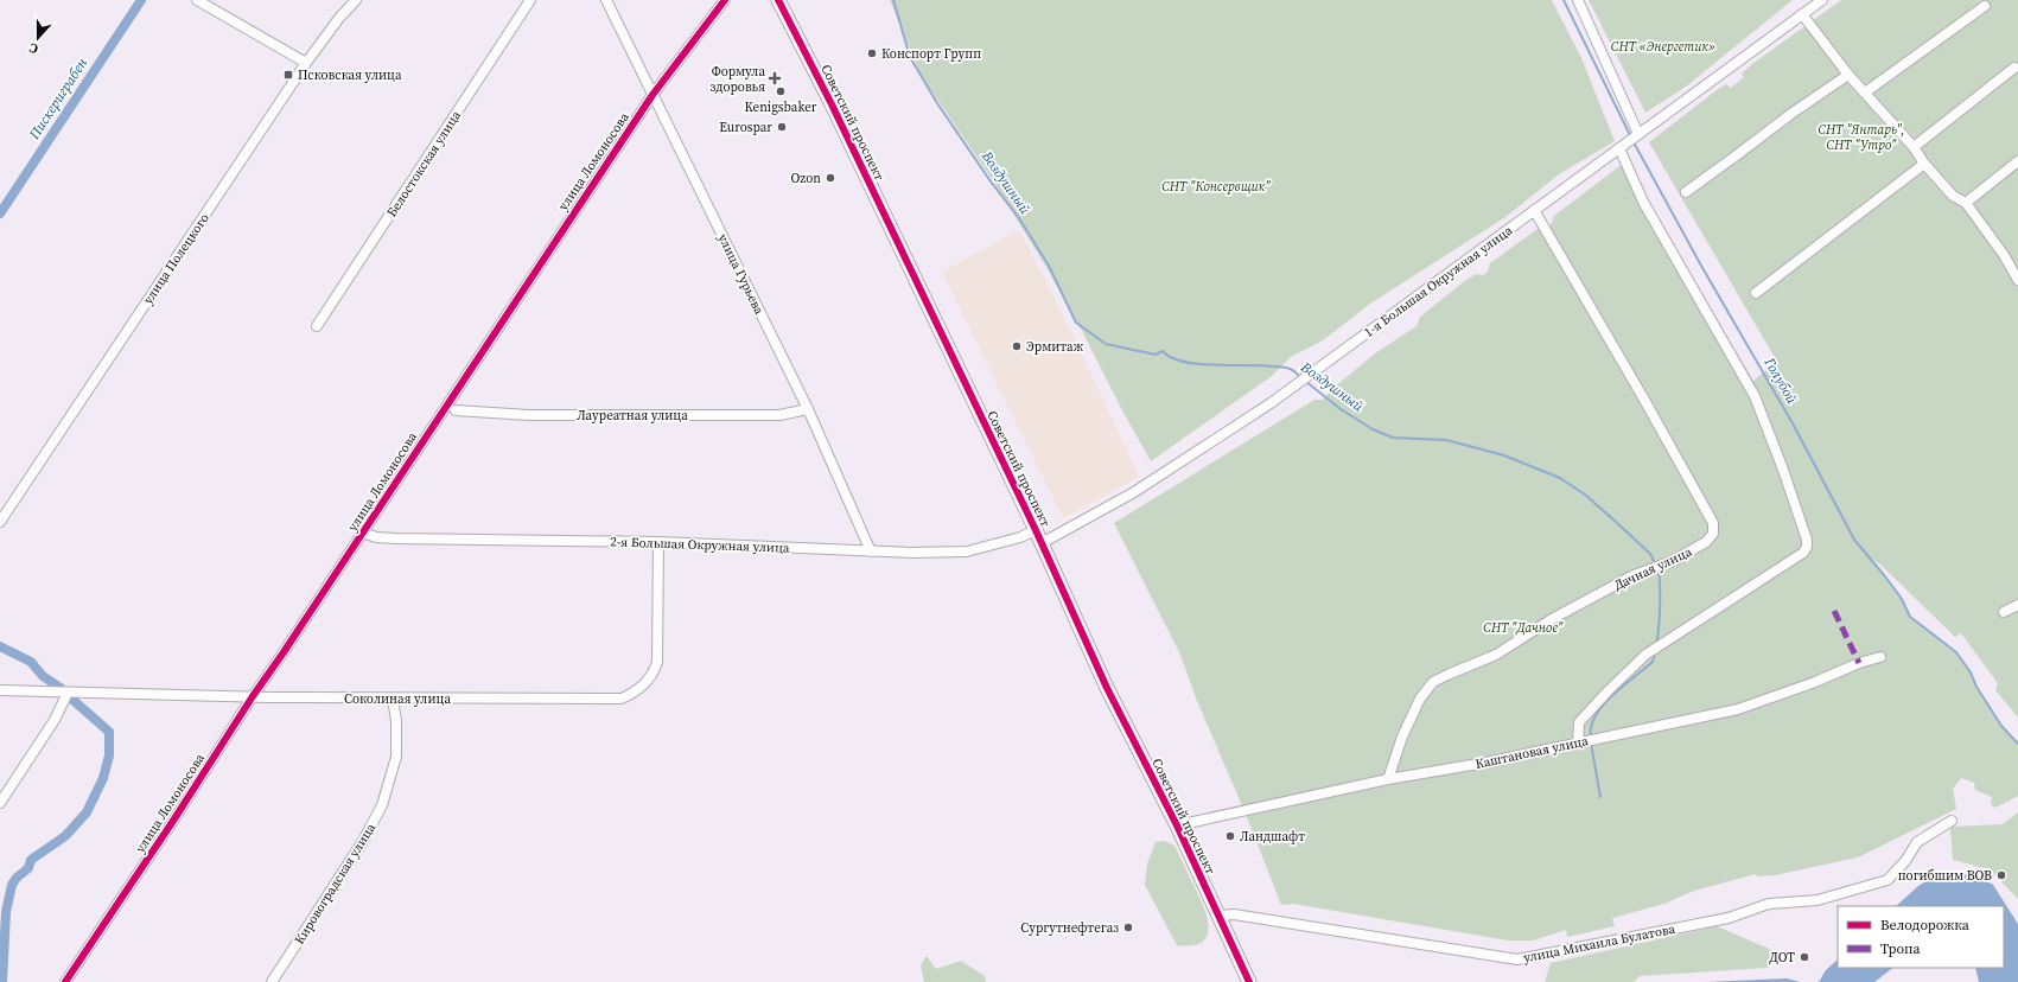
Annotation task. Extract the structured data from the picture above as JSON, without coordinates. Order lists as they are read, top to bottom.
{
  "streets": {
    "main road": ["Советский проспект"],
    "street": [
      "улица Ломоносова",
      "Белостокская улица",
      "улица Полецкого",
      "улица Гурьева",
      "1-я Большая Окружная улица",
      "Лауреатная улица",
      "2-я Большая Окружная улица",
      "Дачная улица",
      "Соколиная улица",
      "Каштановая улица",
      "Кировоградская улица",
      "улица Михаила Булатова"
    ]
  },
  "crossings": [
    ["Советский проспект", "1-я Большая Окружная улица"],
    ["Советский проспект", "2-я Большая Окружная улица"],
    ["Советский проспект", "Каштановая улица"],
    ["Советский проспект", "улица Михаила Булатова"],
    ["улица Ломоносова", "улица Гурьева"],
    ["улица Ломоносова", "2-я Большая Окружная улица"],
    ["улица Ломоносова", "Соколиная улица"],
    ["улица Гурьева", "Лауреатная улица"],
    ["улица Гурьева", "2-я Большая Окружная улица"],
    ["1-я Большая Окружная улица", "Дачная улица"],
    ["2-я Большая Окружная улица", "Соколиная улица"],
    ["Дачная улица", "Каштановая улица"],
    ["Соколиная улица", "Кировоградская улица"]
  ],
  "water": ["Пискериграбен", "Воздушный", "Голубой"],
  "parks": [
    "СНТ «Энергетик»",
    "СНТ \"Янтарь\", СНТ \"Утро\"",
    "СНТ \"Консервщик\"",
    "СНТ \"Дачное\""
  ],
  "places": {
    "other": [
      "Конспорт Групп",
      "Kenigsbaker",
      "Eurospar",
      "Ozon",
      "Эрмитаж",
      "Ландшафт",
      "погибшим ВОВ",
      "Сургутнефтегаз",
      "ДОТ"
    ],
    "transit": ["Псковская улица"],
    "health": ["Формула здоровья"]
  },
  "legend": ["Велодорожка", "Тропа"],
  "north": "bottom"
}
